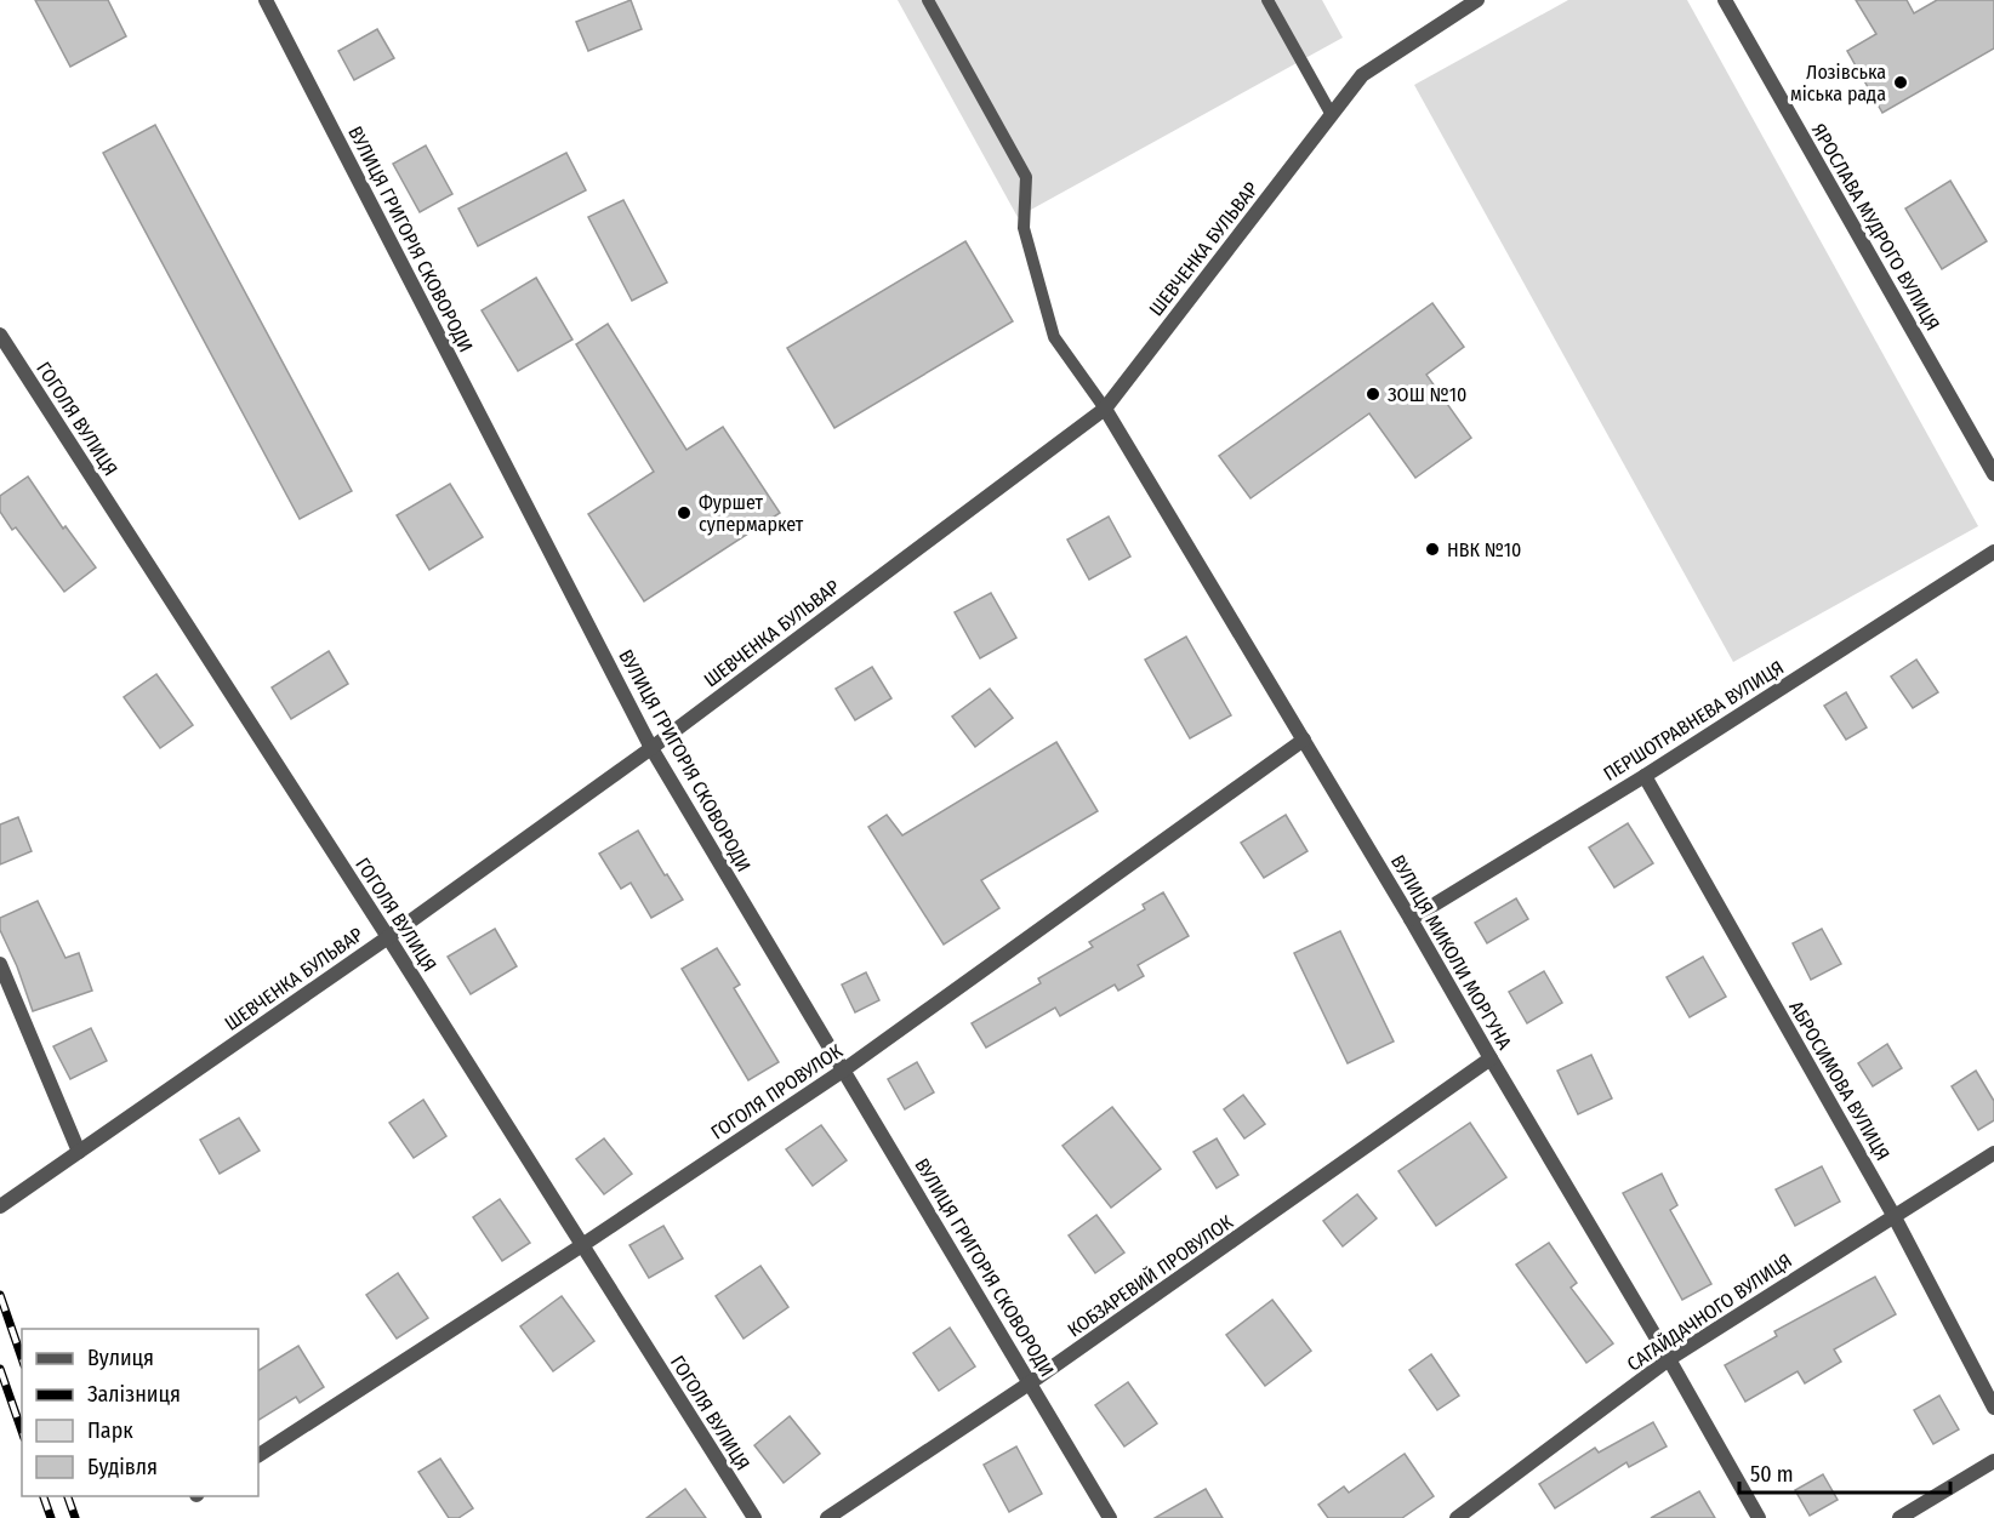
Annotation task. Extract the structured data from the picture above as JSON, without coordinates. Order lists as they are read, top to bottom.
{
  "streets": {
    "street": [
      "ЯРОСЛАВА МУДРОГО ВУЛИЦЯ",
      "ВУЛИЦЯ ГРИГОРІЯ СКОВОРОДИ",
      "ШЕВЧЕНКА БУЛЬВАР",
      "ГОГОЛЯ ВУЛИЦЯ",
      "ПЕРШОТРАВНЕВА ВУЛИЦЯ",
      "ВУЛИЦЯ МИКОЛИ МОРГУНА",
      "АБРОСИМОВА ВУЛИЦЯ",
      "ГОГОЛЯ ПРОВУЛОК",
      "КОБЗАРЕВИЙ ПРОВУЛОК",
      "САГАЙДАЧНОГО ВУЛИЦЯ"
    ]
  },
  "crossings": [
    ["ВУЛИЦЯ ГРИГОРІЯ СКОВОРОДИ", "ШЕВЧЕНКА БУЛЬВАР"],
    ["ВУЛИЦЯ ГРИГОРІЯ СКОВОРОДИ", "ГОГОЛЯ ПРОВУЛОК"],
    ["ВУЛИЦЯ ГРИГОРІЯ СКОВОРОДИ", "КОБЗАРЕВИЙ ПРОВУЛОК"],
    ["ШЕВЧЕНКА БУЛЬВАР", "ГОГОЛЯ ВУЛИЦЯ"],
    ["ШЕВЧЕНКА БУЛЬВАР", "ВУЛИЦЯ МИКОЛИ МОРГУНА"],
    ["ГОГОЛЯ ВУЛИЦЯ", "ГОГОЛЯ ПРОВУЛОК"],
    ["ПЕРШОТРАВНЕВА ВУЛИЦЯ", "ВУЛИЦЯ МИКОЛИ МОРГУНА"],
    ["ПЕРШОТРАВНЕВА ВУЛИЦЯ", "АБРОСИМОВА ВУЛИЦЯ"],
    ["ВУЛИЦЯ МИКОЛИ МОРГУНА", "ГОГОЛЯ ПРОВУЛОК"],
    ["ВУЛИЦЯ МИКОЛИ МОРГУНА", "КОБЗАРЕВИЙ ПРОВУЛОК"],
    ["ВУЛИЦЯ МИКОЛИ МОРГУНА", "САГАЙДАЧНОГО ВУЛИЦЯ"],
    ["АБРОСИМОВА ВУЛИЦЯ", "САГАЙДАЧНОГО ВУЛИЦЯ"]
  ],
  "places": [
    "Лозівська міська рада",
    "ЗОШ №10",
    "Фуршет супермаркет",
    "НВК №10"
  ],
  "legend": [
    "Вулиця",
    "Залізниця",
    "Парк",
    "Будівля"
  ],
  "scale_bar": "50 m"
}
